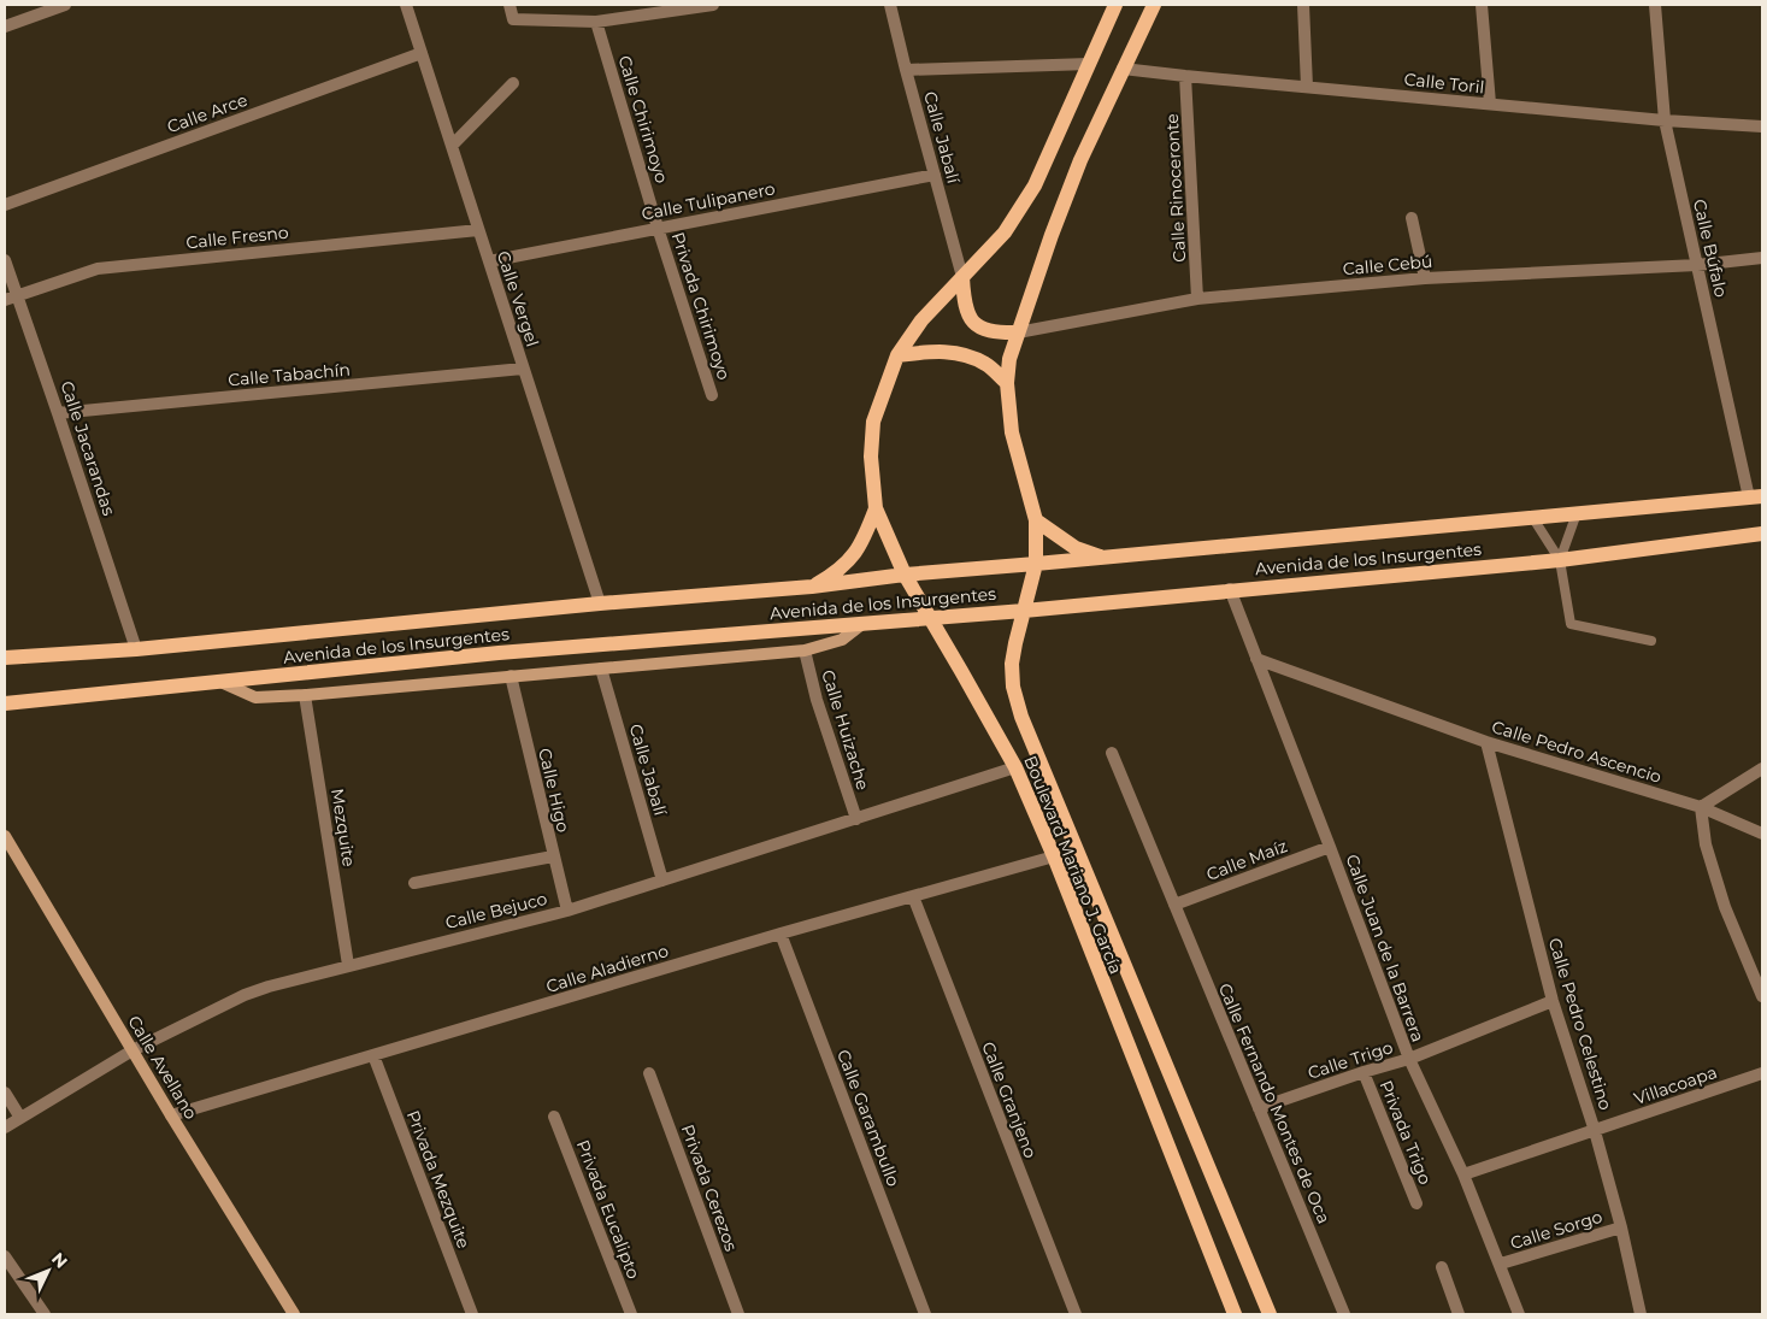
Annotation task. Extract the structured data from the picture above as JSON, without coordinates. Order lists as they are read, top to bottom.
{
  "streets": {
    "main road": ["Avenida de los Insurgentes", "Boulevard Mariano J. García"],
    "street": [
      "Calle Toril",
      "Calle Arce",
      "Calle Chirimoyo",
      "Calle Jabalí",
      "Calle Rinoceronte",
      "Calle Tulipanero",
      "Calle Fresno",
      "Calle Búfalo",
      "Calle Cebú",
      "Calle Vergel",
      "Privada Chirimoyo",
      "Calle Tabachín",
      "Calle Jacarandas",
      "Calle Huizache",
      "Calle Pedro Ascencio",
      "Calle Higo",
      "Mezquite",
      "Calle Maíz",
      "Calle Bejuco",
      "Calle Juan de la Barrera",
      "Calle Aladierno",
      "Calle Pedro Celestino",
      "Calle Trigo",
      "Calle Avellano",
      "Villacoapa",
      "Calle Granjeno",
      "Calle Fernando Montes de Oca",
      "Calle Garambullo",
      "Privada Trigo",
      "Privada Mezquite",
      "Privada Cerezos",
      "Privada Eucalipto",
      "Calle Sorgo"
    ]
  },
  "crossings": [
    ["Calle Toril", "Calle Rinoceronte"],
    ["Calle Toril", "Calle Búfalo"],
    ["Calle Toril", "Boulevard Mariano J. García"],
    ["Calle Arce", "Calle Vergel"],
    ["Calle Chirimoyo", "Calle Tulipanero"],
    ["Calle Chirimoyo", "Privada Chirimoyo"],
    ["Calle Jabalí", "Calle Tulipanero"],
    ["Calle Jabalí", "Boulevard Mariano J. García"],
    ["Calle Jabalí", "Calle Bejuco"],
    ["Calle Rinoceronte", "Calle Cebú"],
    ["Calle Tulipanero", "Calle Vergel"],
    ["Calle Tulipanero", "Privada Chirimoyo"],
    ["Calle Fresno", "Calle Vergel"],
    ["Calle Fresno", "Calle Jacarandas"],
    ["Calle Búfalo", "Calle Cebú"],
    ["Calle Búfalo", "Avenida de los Insurgentes"],
    ["Calle Cebú", "Boulevard Mariano J. García"],
    ["Calle Vergel", "Calle Tabachín"],
    ["Calle Vergel", "Avenida de los Insurgentes"],
    ["Calle Tabachín", "Calle Jacarandas"],
    ["Calle Jacarandas", "Avenida de los Insurgentes"],
    ["Avenida de los Insurgentes", "Boulevard Mariano J. García"],
    ["Avenida de los Insurgentes", "Calle Juan de la Barrera"],
    ["Calle Huizache", "Calle Bejuco"],
    ["Calle Pedro Ascencio", "Calle Juan de la Barrera"],
    ["Calle Pedro Ascencio", "Calle Pedro Celestino"],
    ["Calle Higo", "Calle Bejuco"],
    ["Mezquite", "Calle Bejuco"],
    ["Calle Maíz", "Calle Juan de la Barrera"],
    ["Calle Maíz", "Calle Fernando Montes de Oca"],
    ["Boulevard Mariano J. García", "Calle Bejuco"],
    ["Boulevard Mariano J. García", "Calle Aladierno"],
    ["Calle Bejuco", "Calle Avellano"],
    ["Calle Juan de la Barrera", "Calle Trigo"],
    ["Calle Juan de la Barrera", "Villacoapa"],
    ["Calle Juan de la Barrera", "Calle Sorgo"],
    ["Calle Aladierno", "Calle Avellano"],
    ["Calle Aladierno", "Calle Granjeno"],
    ["Calle Aladierno", "Calle Garambullo"],
    ["Calle Aladierno", "Privada Mezquite"],
    ["Calle Pedro Celestino", "Calle Trigo"],
    ["Calle Pedro Celestino", "Villacoapa"],
    ["Calle Pedro Celestino", "Calle Sorgo"],
    ["Calle Trigo", "Calle Fernando Montes de Oca"],
    ["Calle Trigo", "Privada Trigo"]
  ],
  "north": "top right"
}
